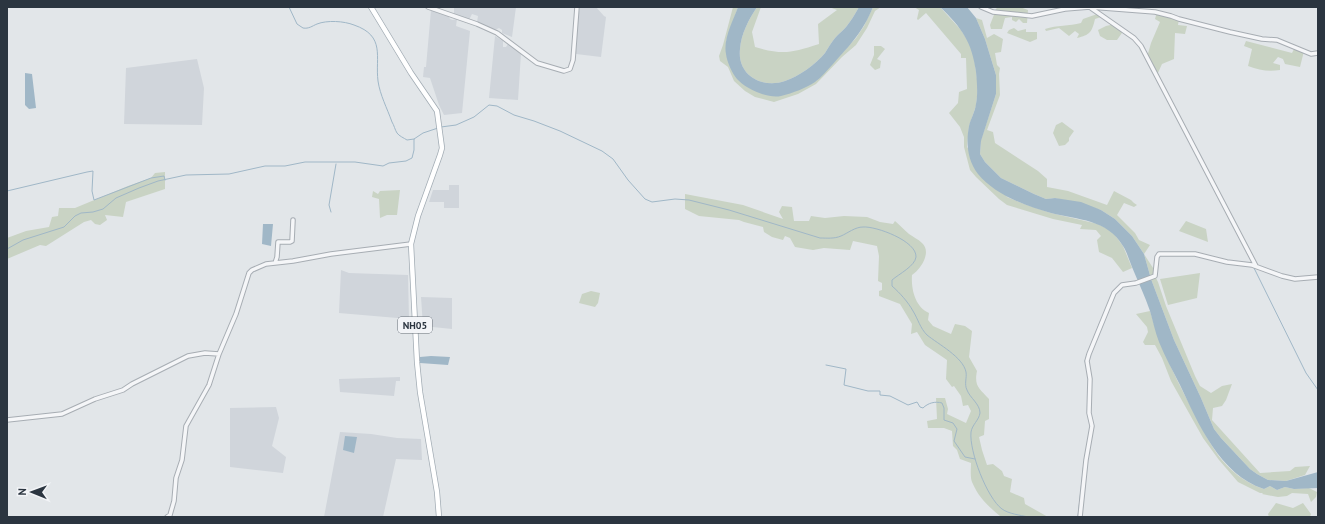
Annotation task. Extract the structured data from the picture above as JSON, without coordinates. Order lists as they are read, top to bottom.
{
  "streets": {
    "main road": ["NH05"]
  },
  "north": "left"
}
